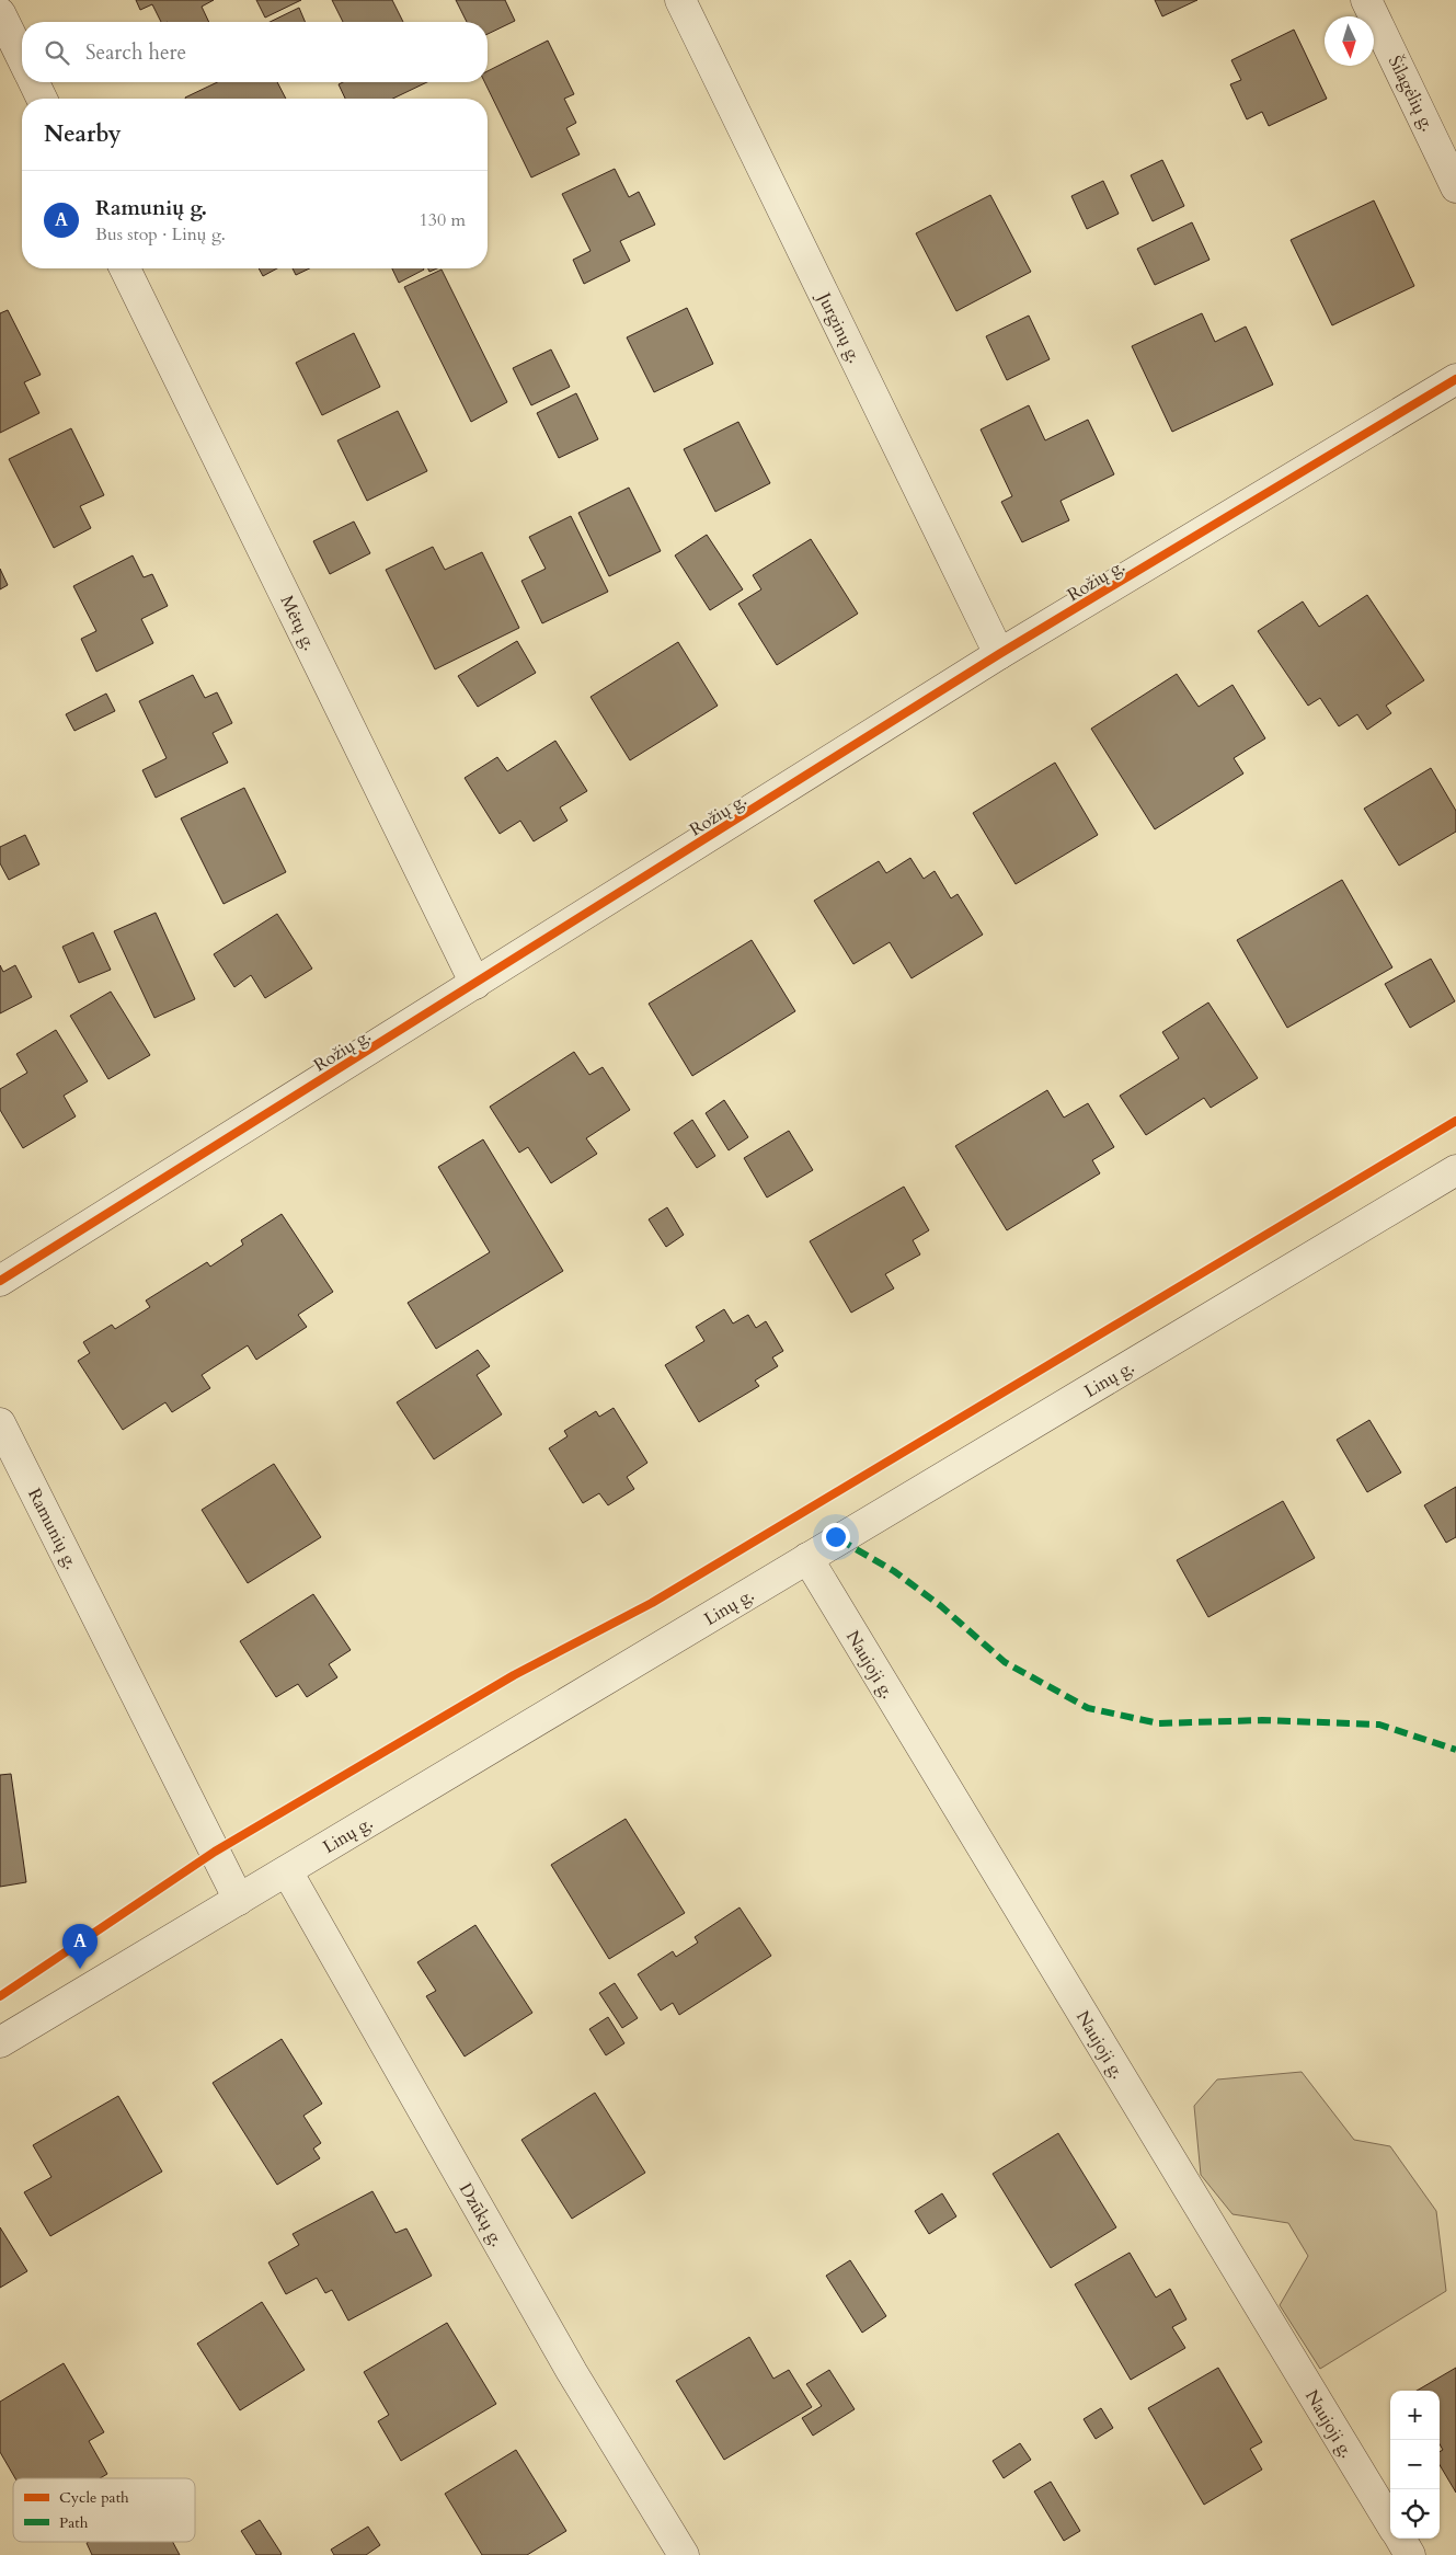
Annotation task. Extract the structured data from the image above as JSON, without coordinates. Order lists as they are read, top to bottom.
{
  "streets": {
    "street": [
      "Šilagėlių g.",
      "Jurginų g.",
      "Rožių g.",
      "Mėtų g.",
      "Linų g.",
      "Ramunių g.",
      "Naujoji g.",
      "Dzūkų g."
    ]
  },
  "crossings": [
    ["Jurginų g.", "Rožių g."],
    ["Rožių g.", "Mėtų g."],
    ["Linų g.", "Ramunių g."],
    ["Linų g.", "Naujoji g."],
    ["Linų g.", "Dzūkų g."]
  ],
  "legend": ["Cycle path", "Path"],
  "north": "bottom",
  "page": {
    "search": "Search here",
    "heading": "Nearby",
    "list": [
      {
        "mark": "A",
        "name": "Ramunių g.",
        "note": "Bus stop · Linų g.",
        "value": "130 m"
      }
    ],
    "pins": "A",
    "map_buttons": ["+", "−"]
  }
}
